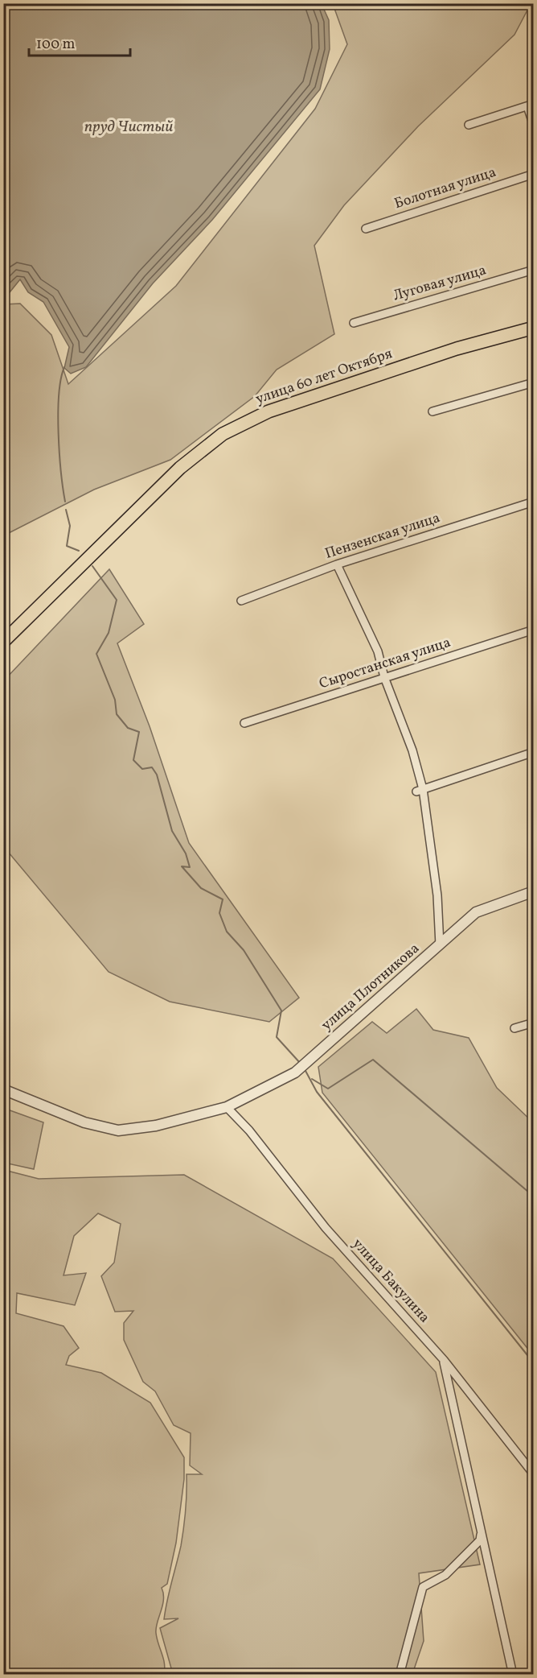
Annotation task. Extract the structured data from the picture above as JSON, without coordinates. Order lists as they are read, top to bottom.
{
  "streets": {
    "main road": ["улица 60 лет Октября"],
    "street": [
      "Болотная улица",
      "Луговая улица",
      "Пензенская улица",
      "Сыростанская улица",
      "улица Плотникова",
      "улица Бакулина"
    ]
  },
  "crossings": [
    ["улица Плотникова", "улица Бакулина"]
  ],
  "water": ["пруд Чистый"],
  "scale_bar": "100 m"
}
